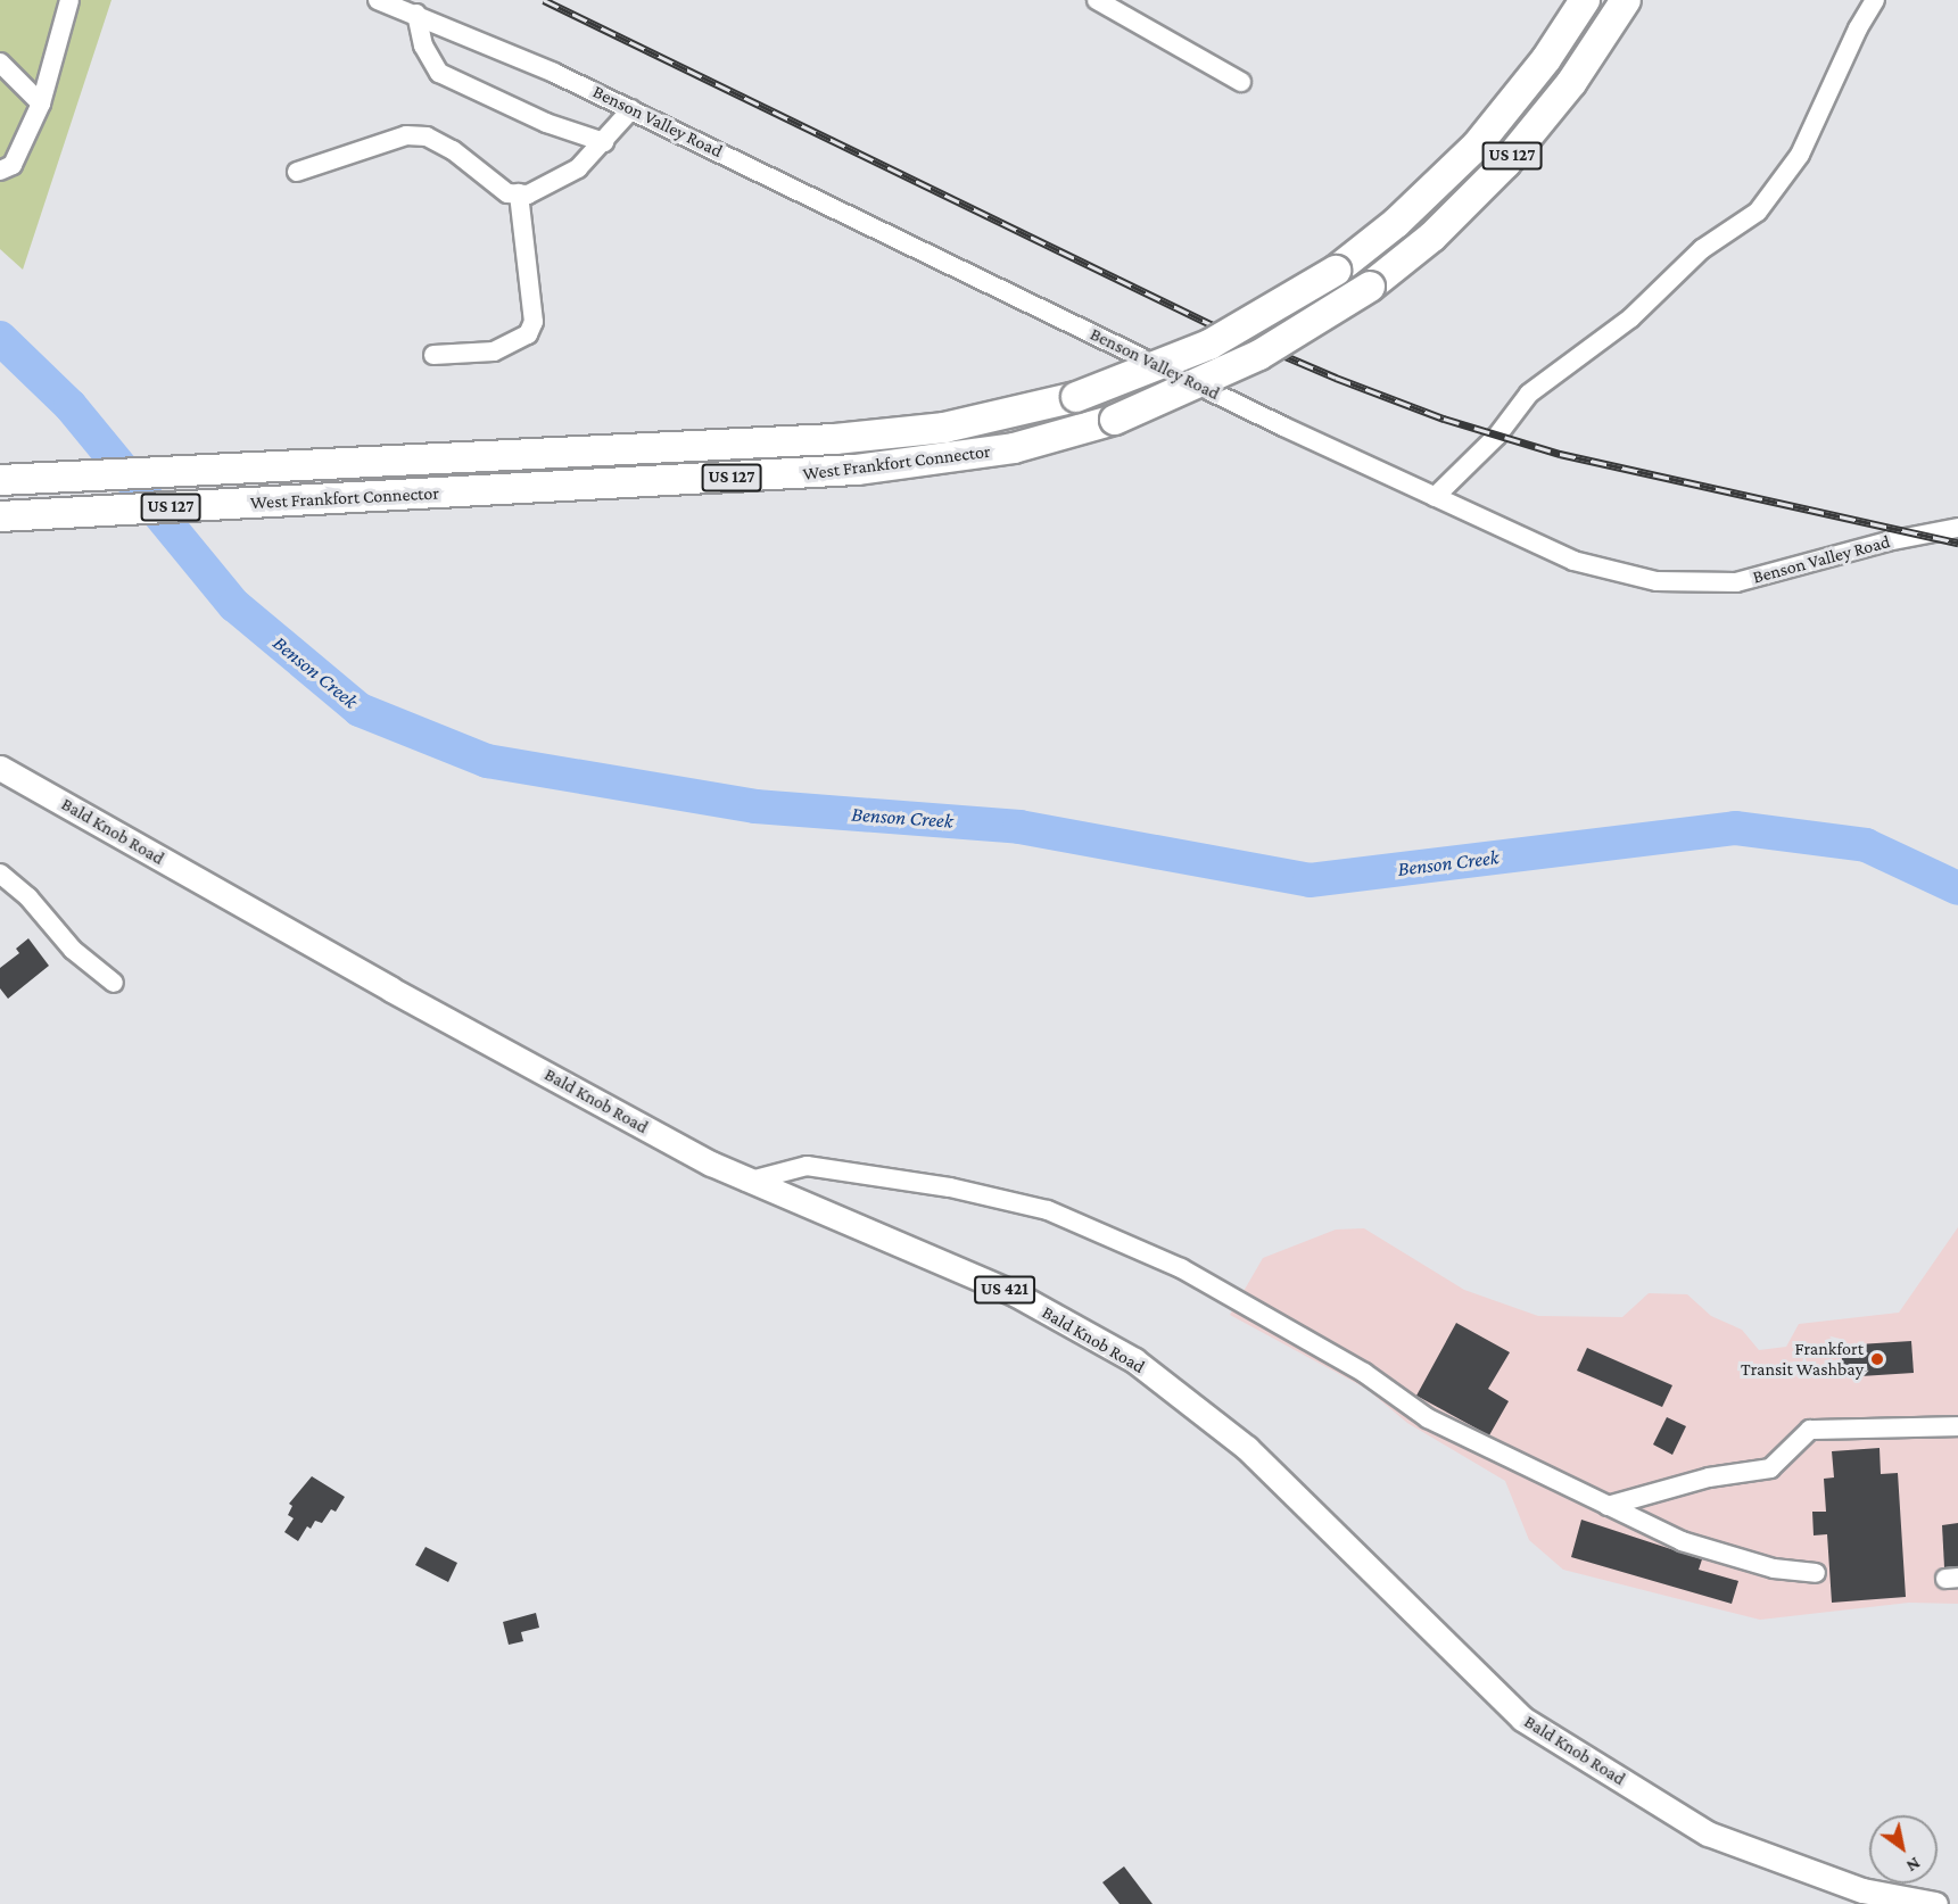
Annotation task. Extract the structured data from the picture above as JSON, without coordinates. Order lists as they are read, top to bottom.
{
  "streets": {
    "highway": ["US 127", "West Frankfort Connector"],
    "main road": ["Bald Knob Road", "US 421"],
    "street": ["Benson Valley Road"]
  },
  "water": ["Benson Creek"],
  "places": ["Frankfort Transit Washbay"],
  "north": "bottom right"
}
